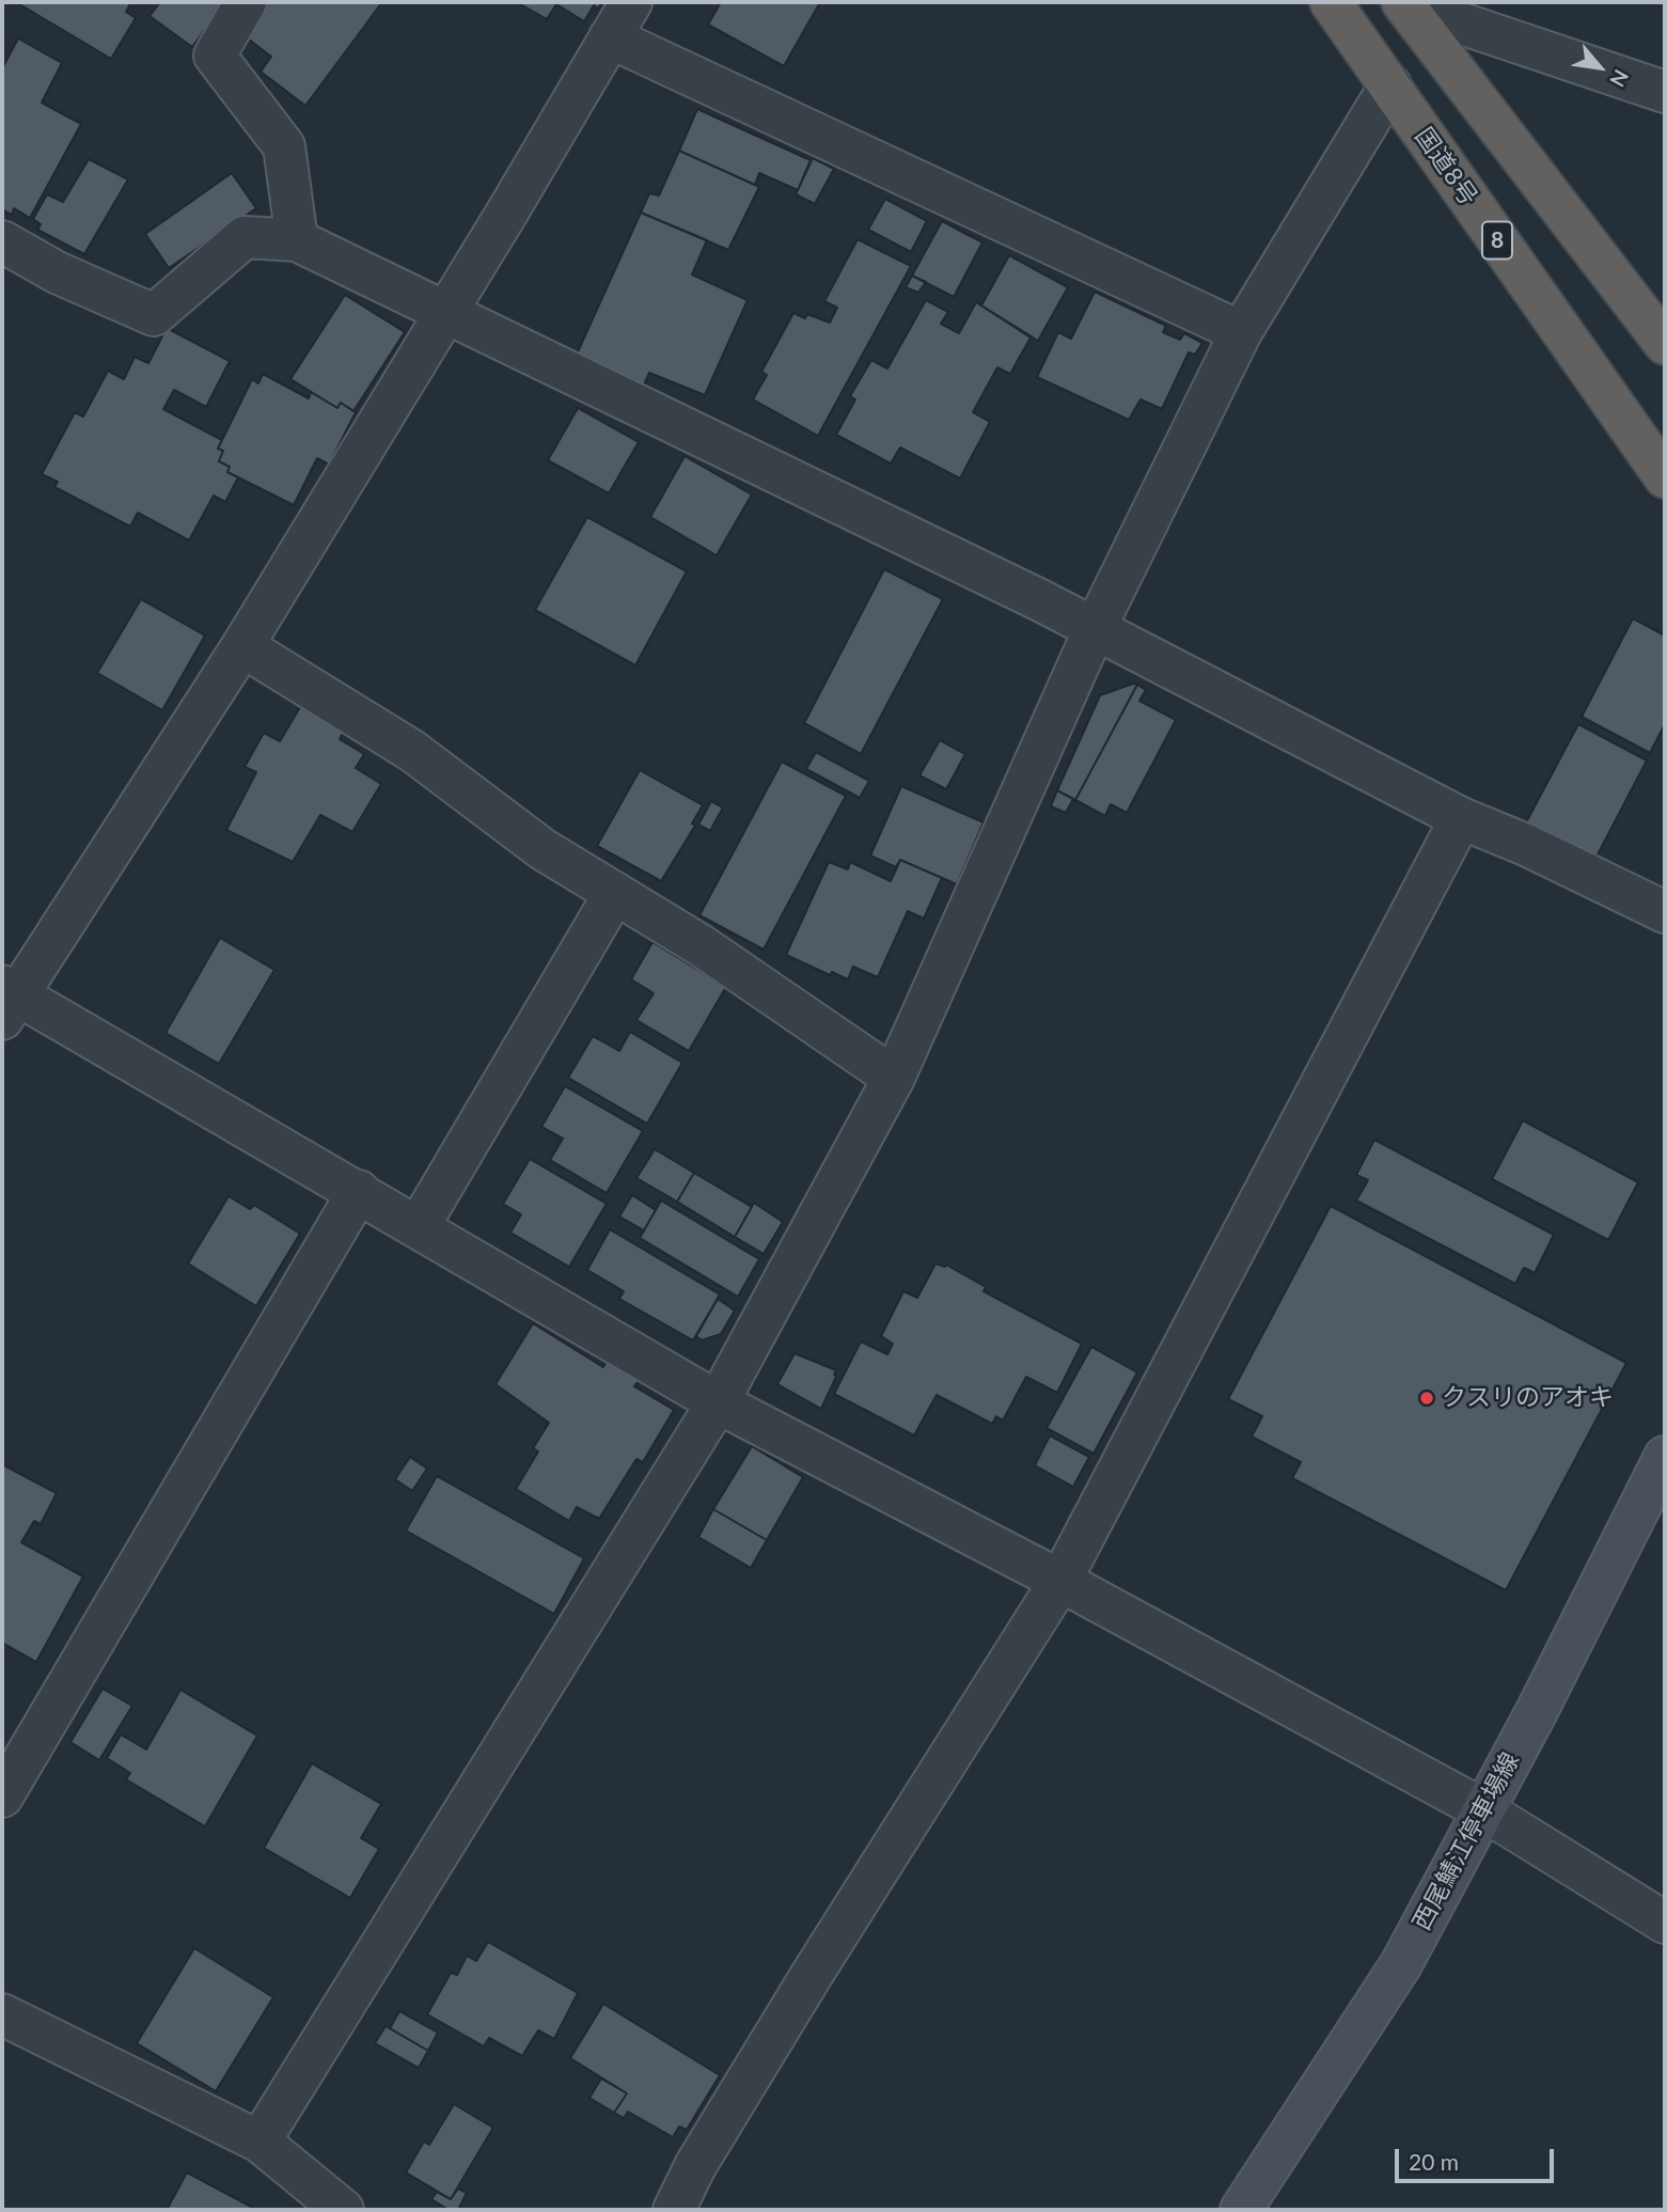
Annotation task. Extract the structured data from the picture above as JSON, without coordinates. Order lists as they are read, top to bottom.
{
  "streets": {
    "highway": ["国道8号", "8"],
    "main road": ["西尾鯖江停車場線"]
  },
  "places": ["クスリのアオキ"],
  "scale_bar": "20 m",
  "north": "bottom right"
}
